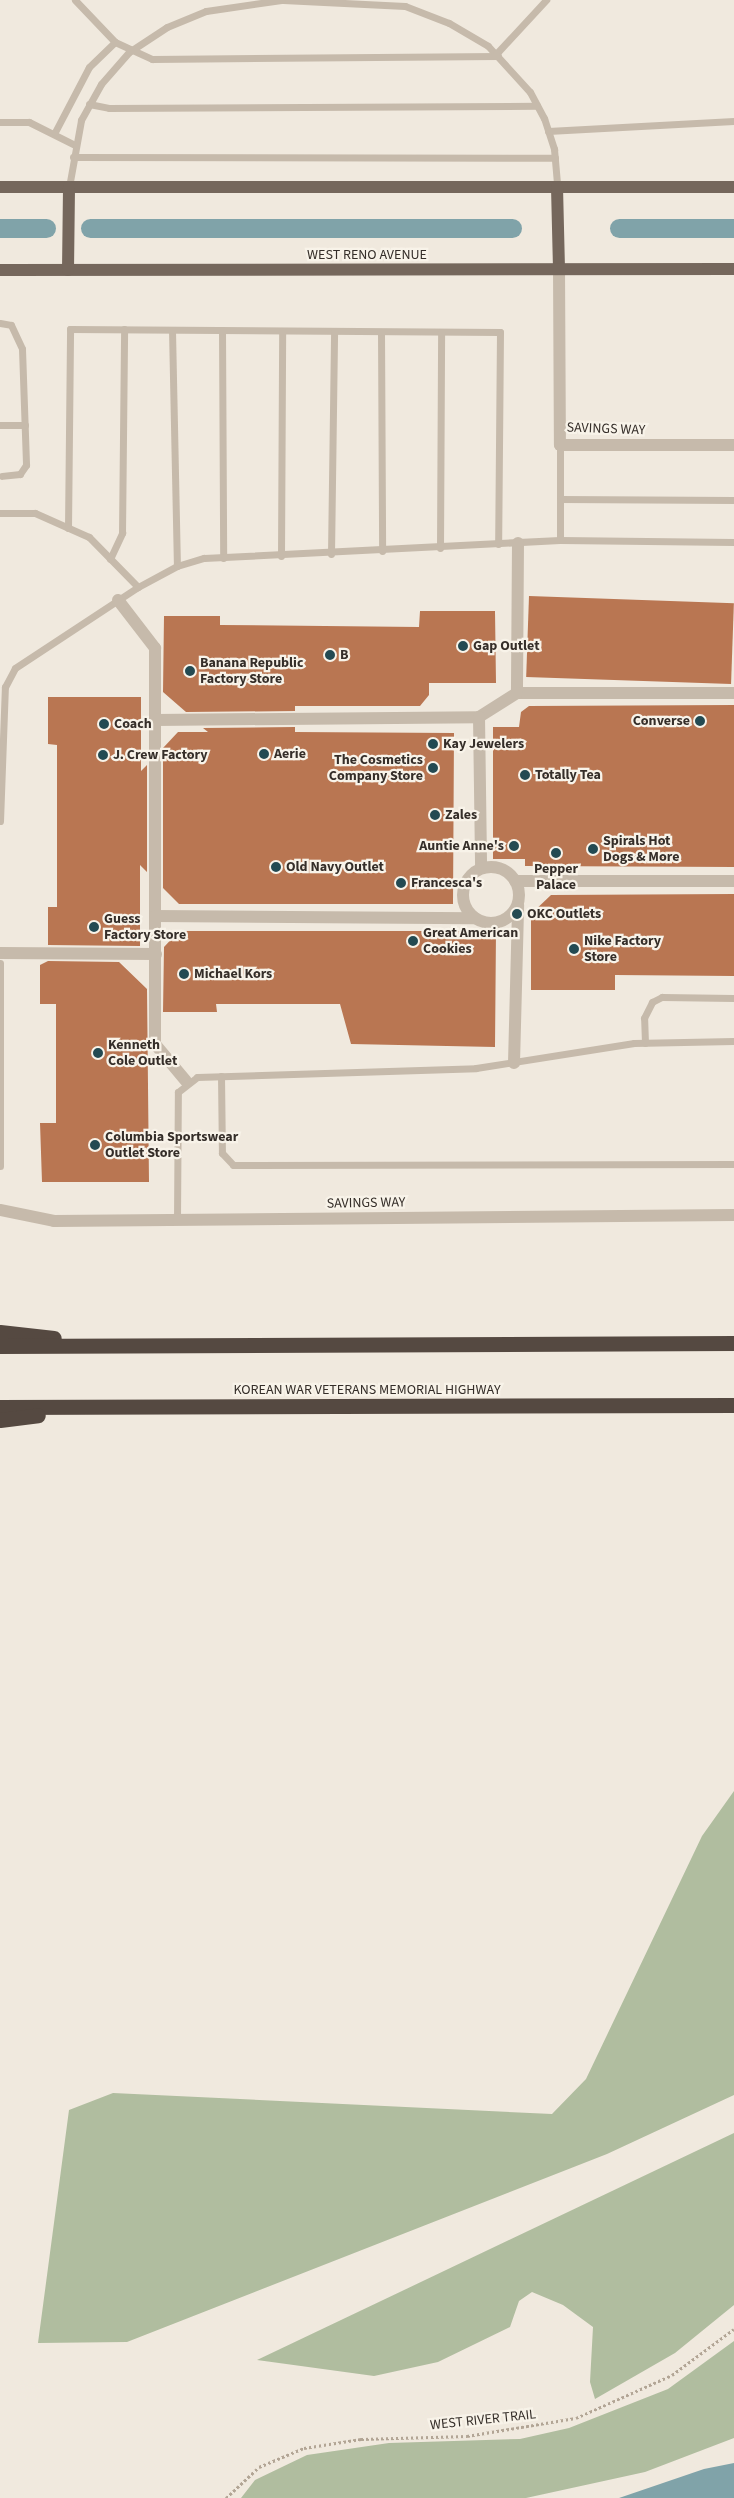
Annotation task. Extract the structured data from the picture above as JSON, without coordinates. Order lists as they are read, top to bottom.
{
  "streets": {
    "highway": ["KOREAN WAR VETERANS MEMORIAL HIGHWAY"],
    "main road": ["WEST RENO AVENUE"],
    "street": ["SAVINGS WAY"],
    "path": ["WEST RIVER TRAIL"]
  },
  "crossings": [
    ["WEST RENO AVENUE", "SAVINGS WAY"]
  ],
  "places": [
    "Gap Outlet",
    "B",
    "Banana Republic Factory Store",
    "Converse",
    "Coach",
    "Kay Jewelers",
    "Aerie",
    "J. Crew Factory",
    "The Cosmetics Company Store",
    "Totally Tea",
    "Zales",
    "Auntie Anne's",
    "Spirals Hot Dogs & More",
    "Pepper Palace",
    "Old Navy Outlet",
    "Francesca's",
    "OKC Outlets",
    "Guess Factory Store",
    "Great American Cookies",
    "Nike Factory Store",
    "Michael Kors",
    "Kenneth Cole Outlet",
    "Columbia Sportswear Outlet Store"
  ]
}
